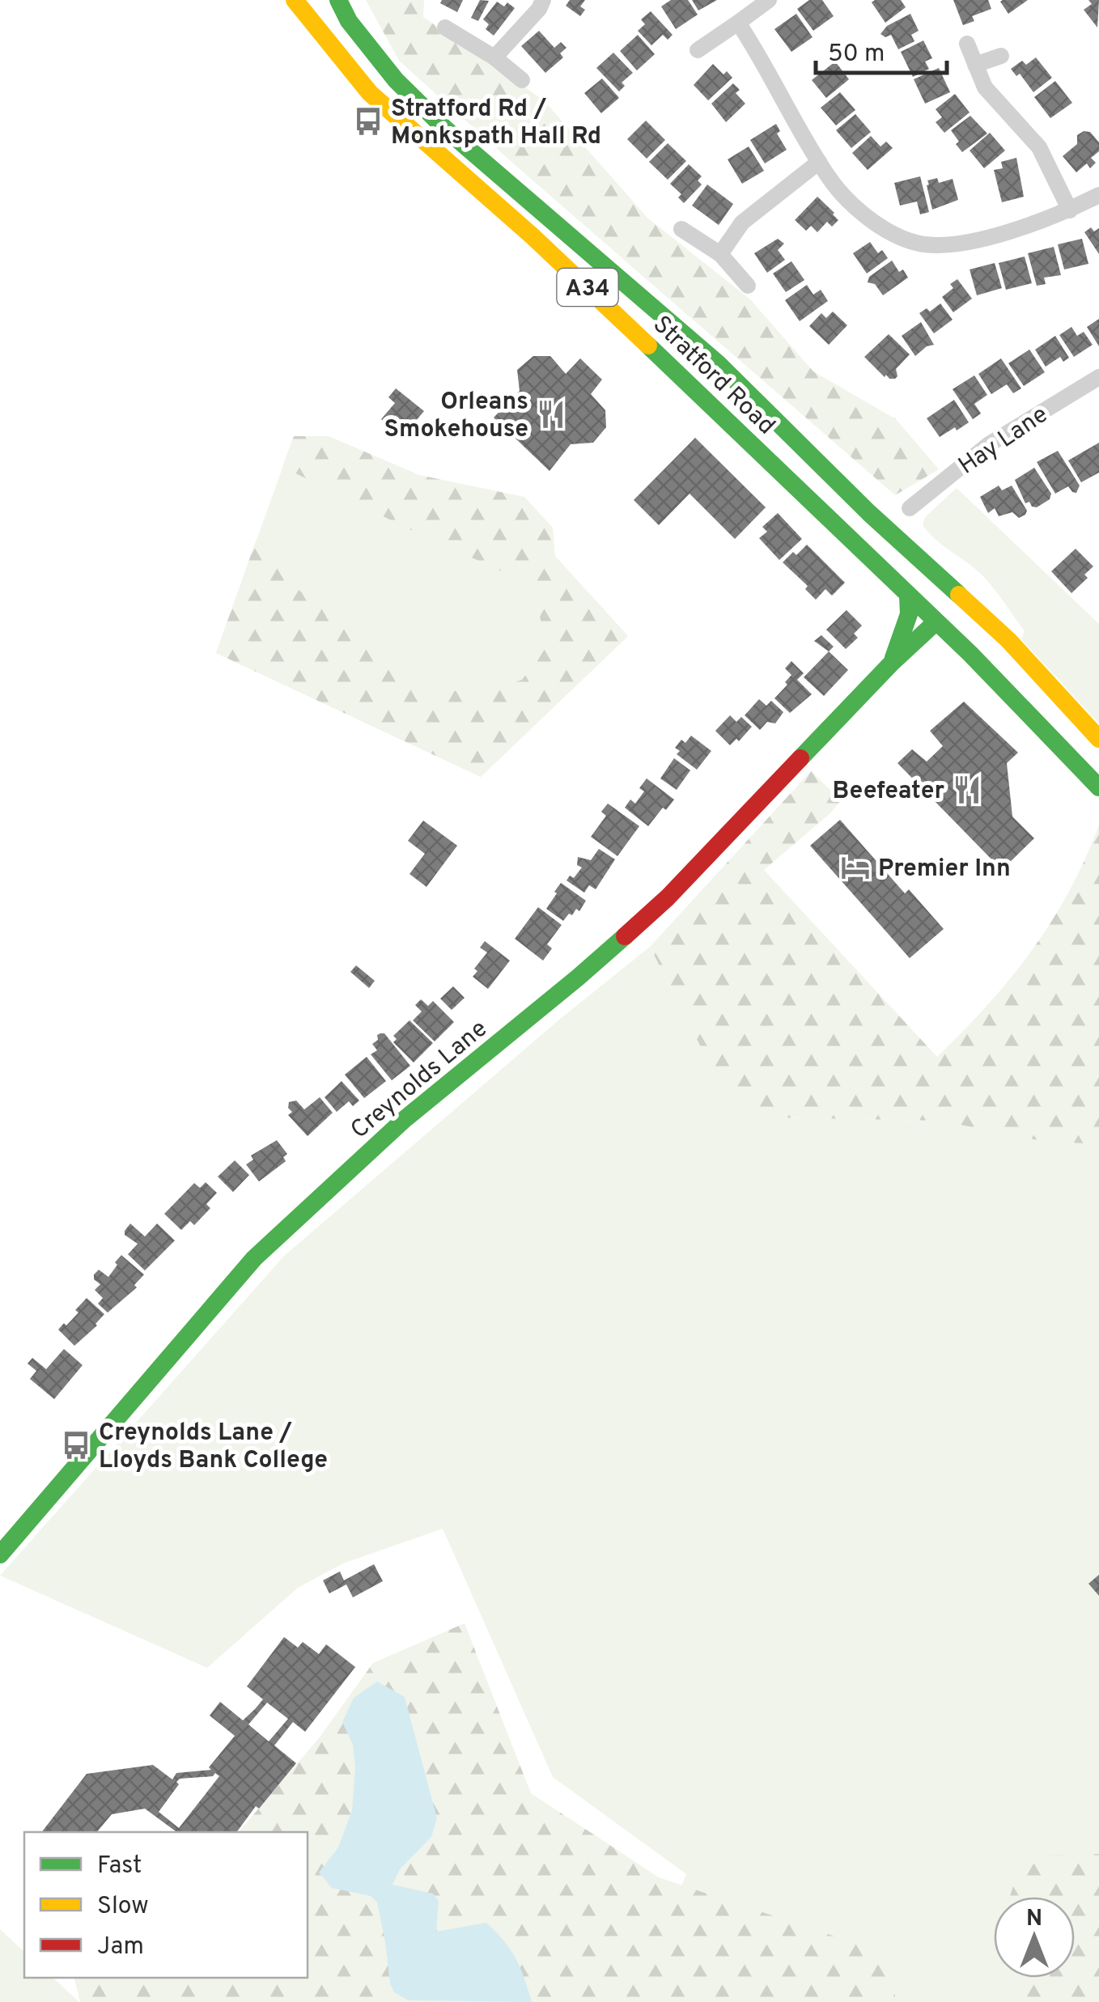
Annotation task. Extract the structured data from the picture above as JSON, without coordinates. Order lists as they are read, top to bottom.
{
  "streets": {
    "main road": ["A34", "Stratford Road", "Creynolds Lane"],
    "street": ["Hay Lane"]
  },
  "crossings": [
    ["Stratford Road", "Creynolds Lane"]
  ],
  "places": {
    "bus stop": ["Stratford Rd / Monkspath Hall Rd", "Creynolds Lane / Lloyds Bank College"],
    "restaurant": ["Orleans Smokehouse", "Beefeater"],
    "hotel": ["Premier Inn"]
  },
  "legend": ["Fast", "Slow", "Jam"],
  "scale_bar": "50 m",
  "north": "top"
}
